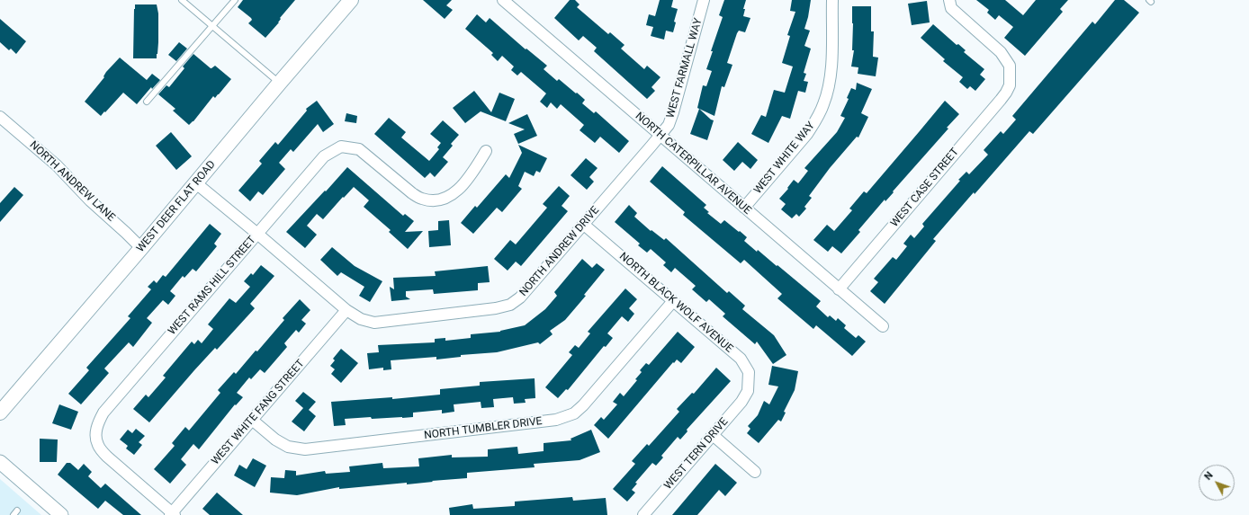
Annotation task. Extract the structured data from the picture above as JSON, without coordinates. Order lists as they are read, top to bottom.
{
  "streets": {
    "main road": ["WEST DEER FLAT ROAD"],
    "street": [
      "WEST FARMALL WAY",
      "WEST WHITE WAY",
      "NORTH CATERPILLAR AVENUE",
      "NORTH ANDREW LANE",
      "WEST CASE STREET",
      "NORTH ANDREW DRIVE",
      "WEST RAMS HILL STREET",
      "NORTH BLACK WOLF AVENUE",
      "WEST WHITE FANG STREET",
      "NORTH TUMBLER DRIVE",
      "WEST TERN DRIVE"
    ]
  },
  "crossings": [
    ["WEST FARMALL WAY", "NORTH CATERPILLAR AVENUE"],
    ["WEST FARMALL WAY", "NORTH ANDREW DRIVE"],
    ["WEST WHITE WAY", "NORTH CATERPILLAR AVENUE"],
    ["NORTH CATERPILLAR AVENUE", "WEST CASE STREET"],
    ["NORTH CATERPILLAR AVENUE", "NORTH ANDREW DRIVE"],
    ["NORTH ANDREW LANE", "WEST DEER FLAT ROAD"],
    ["WEST DEER FLAT ROAD", "NORTH ANDREW DRIVE"],
    ["NORTH ANDREW DRIVE", "WEST RAMS HILL STREET"],
    ["NORTH ANDREW DRIVE", "NORTH BLACK WOLF AVENUE"],
    ["NORTH ANDREW DRIVE", "WEST WHITE FANG STREET"],
    ["WEST RAMS HILL STREET", "WEST WHITE FANG STREET"],
    ["NORTH BLACK WOLF AVENUE", "NORTH TUMBLER DRIVE"],
    ["NORTH BLACK WOLF AVENUE", "WEST TERN DRIVE"],
    ["WEST WHITE FANG STREET", "NORTH TUMBLER DRIVE"]
  ],
  "north": "top left"
}
